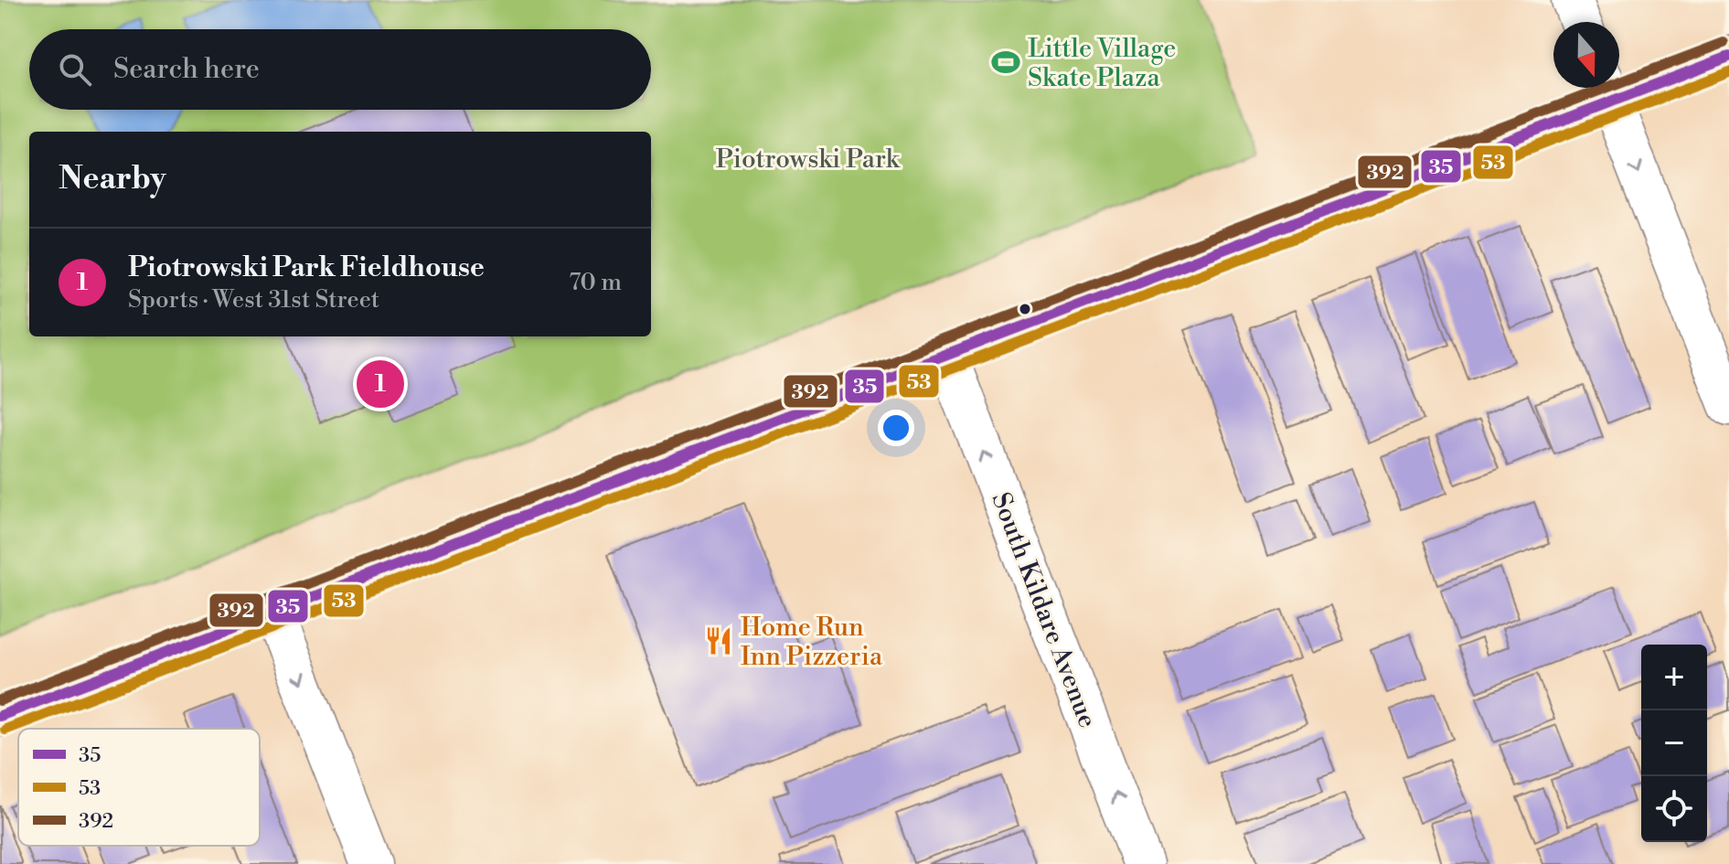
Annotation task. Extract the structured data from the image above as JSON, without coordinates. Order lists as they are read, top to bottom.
{
  "streets": {
    "street": ["South Kildare Avenue"]
  },
  "one_way": ["South Kildare Avenue"],
  "parks": ["Piotrowski Park"],
  "places": {
    "sports": ["Little Village Skate Plaza"],
    "restaurant": ["Home Run Inn Pizzeria"]
  },
  "lines": ["transit line 392", "transit line 35", "transit line 53"],
  "legend": ["35", "53", "392"],
  "north": "bottom",
  "page": {
    "search": "Search here",
    "heading": "Nearby",
    "list": [
      {
        "mark": "1",
        "name": "Piotrowski Park Fieldhouse",
        "note": "Sports · West 31st Street",
        "value": "70 m"
      }
    ],
    "pins": "1",
    "map_buttons": ["+", "−"]
  }
}
